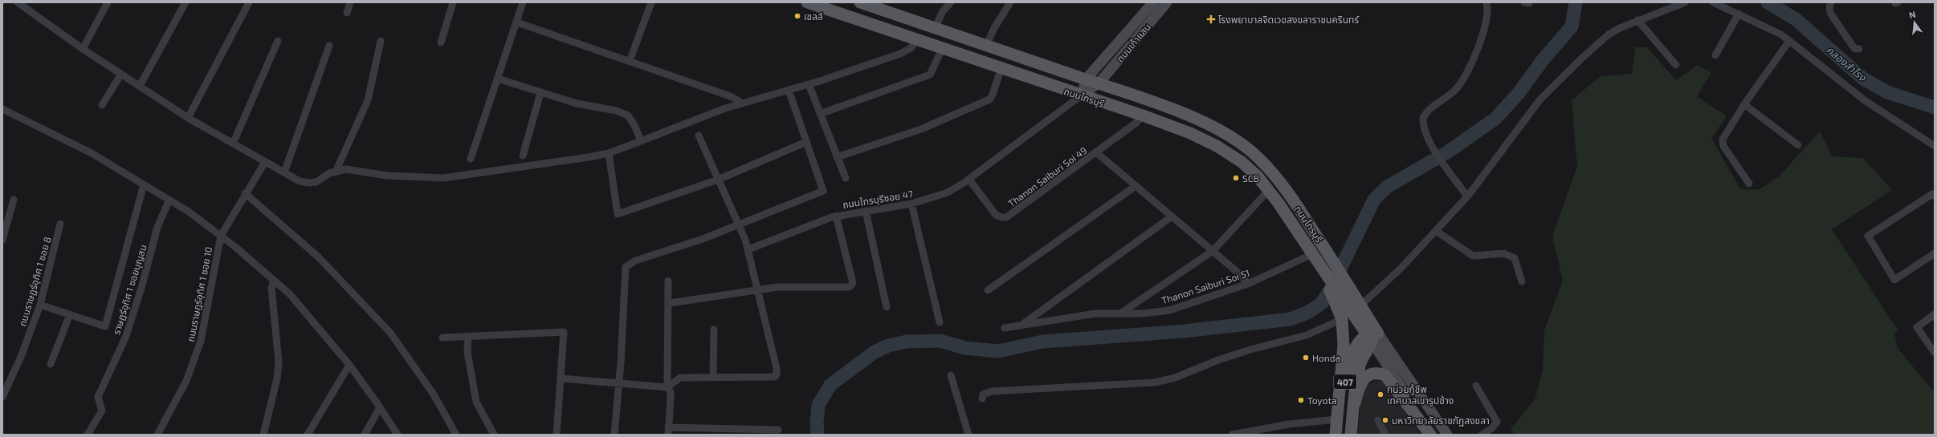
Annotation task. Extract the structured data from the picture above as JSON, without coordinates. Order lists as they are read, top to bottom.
{
  "streets": {
    "main road": ["ถนนเก้าแสน", "ถนนไทรบุรี", "407"],
    "street": [
      "Thanon Saiburi Soi 49",
      "ถนนไทรบุรีซอย 47",
      "ถนนราษฎร์อุทิศ 1 ซอย 8",
      "Thanon Saiburi Soi 51",
      "ราษฎร์อุทิศ 1 ซอยบุญสม",
      "ถนนราษฎร์อุทิศ 1 ซอย 10"
    ]
  },
  "crossings": [
    ["ถนนเก้าแสน", "ถนนไทรบุรี"],
    ["ถนนเก้าแสน", "ถนนไทรบุรีซอย 47"],
    ["ถนนไทรบุรี", "Thanon Saiburi Soi 49"],
    ["ถนนไทรบุรี", "ถนนไทรบุรีซอย 47"],
    ["ถนนไทรบุรี", "Thanon Saiburi Soi 51"],
    ["ถนนไทรบุรี", "407"],
    ["Thanon Saiburi Soi 49", "ถนนไทรบุรีซอย 47"]
  ],
  "water": ["คลองสำโรง"],
  "places": {
    "other": [
      "เชลล์",
      "SCB",
      "Honda",
      "กน่วยกู้ชีพ เทศบาลเขารูปช้าง",
      "Toyota",
      "มหาวิทยาลัยราชภัฏสงขลา"
    ],
    "health": ["โรงพยาบาลจิตเวชสงขลาราชนครินทร์"]
  },
  "north": "top"
}
